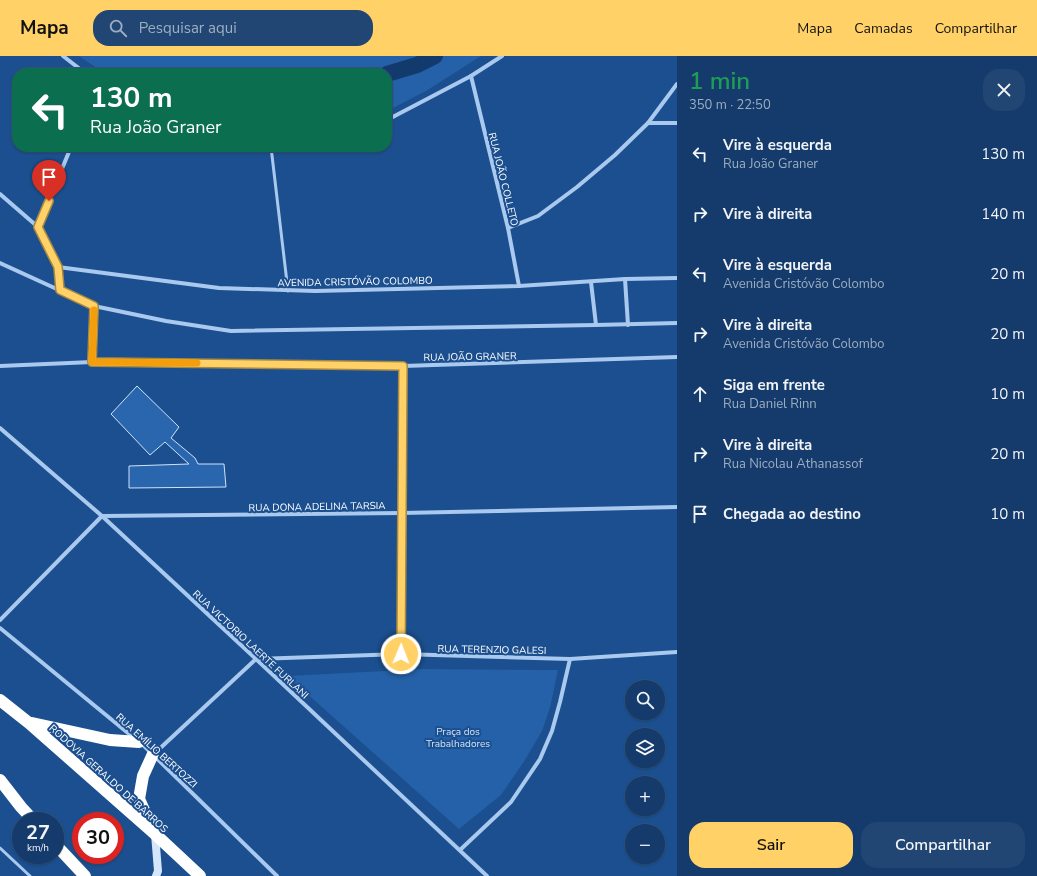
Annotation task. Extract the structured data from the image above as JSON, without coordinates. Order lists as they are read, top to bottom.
{
  "streets": {
    "highway": ["RODOVIA GERALDO DE BARROS"],
    "street": [
      "RUA JOÃO COLLETO",
      "AVENIDA CRISTÓVÃO COLOMBO",
      "RUA JOÃO GRANER",
      "RUA DONA ADELINA TARSIA",
      "RUA VICTORIO LAERTE FURLANI",
      "RUA TERENZIO GALESI",
      "RUA EMÍLIO BERTOZZI"
    ]
  },
  "crossings": [
    ["RUA JOÃO COLLETO", "AVENIDA CRISTÓVÃO COLOMBO"],
    ["RUA DONA ADELINA TARSIA", "RUA VICTORIO LAERTE FURLANI"],
    ["RUA VICTORIO LAERTE FURLANI", "RUA TERENZIO GALESI"]
  ],
  "parks": ["Praça dos Trabalhadores"],
  "page": {
    "header": "Mapa",
    "search": "Pesquisar aqui",
    "nav": ["Mapa", "Camadas", "Compartilhar"],
    "heading": ["1 min", "350 m · 22:50"],
    "turn": ["130 m", "Rua João Graner"],
    "list": [
      {
        "name": "Vire à esquerda",
        "note": "Rua João Graner",
        "value": "130 m"
      },
      {
        "name": "Vire à direita",
        "value": "140 m"
      },
      {
        "name": "Vire à esquerda",
        "note": "Avenida Cristóvão Colombo",
        "value": "20 m"
      },
      {
        "name": "Vire à direita",
        "note": "Avenida Cristóvão Colombo",
        "value": "20 m"
      },
      {
        "name": "Siga em frente",
        "note": "Rua Daniel Rinn",
        "value": "10 m"
      },
      {
        "name": "Vire à direita",
        "note": "Rua Nicolau Athanassof",
        "value": "20 m"
      },
      {
        "name": "Chegada ao destino",
        "value": "10 m"
      }
    ],
    "map_buttons": ["+", "−"],
    "speed": "27 km/h",
    "limit": "30",
    "buttons": ["Sair", "Compartilhar"]
  }
}
